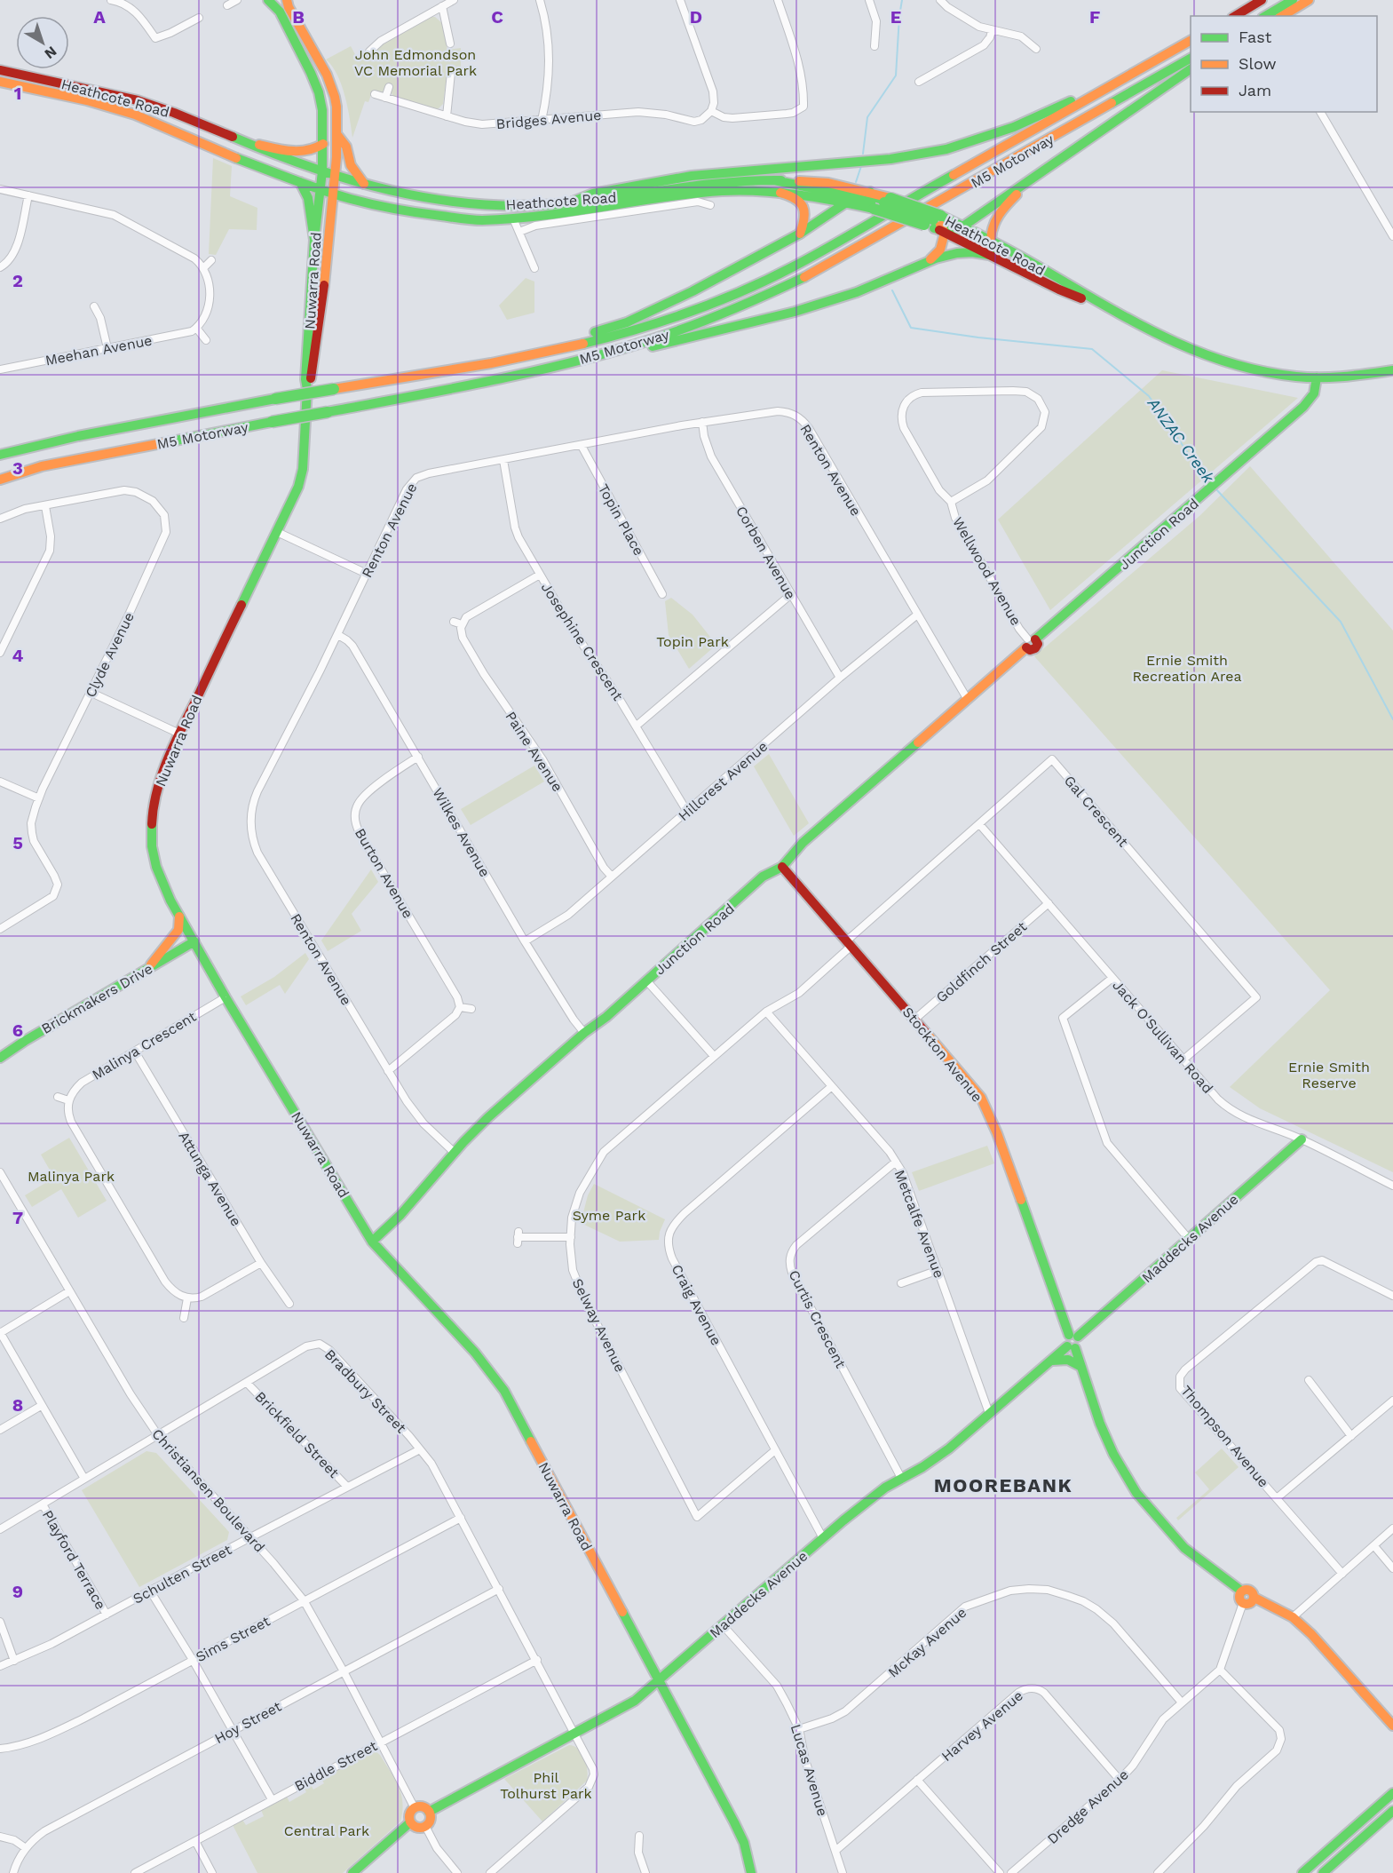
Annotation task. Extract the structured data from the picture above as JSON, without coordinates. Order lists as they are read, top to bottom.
{
  "streets": {
    "main road": [
      "Heathcote Road",
      "M5 Motorway",
      "Nuwarra Road",
      "Junction Road",
      "Brickmakers Drive",
      "Stockton Avenue",
      "Maddecks Avenue"
    ],
    "street": [
      "Bridges Avenue",
      "Meehan Avenue",
      "Renton Avenue",
      "Topin Place",
      "Corben Avenue",
      "Wellwood Avenue",
      "Josephine Crescent",
      "Clyde Avenue",
      "Paine Avenue",
      "Hillcrest Avenue",
      "Gal Crescent",
      "Wilkes Avenue",
      "Burton Avenue",
      "Goldfinch Street",
      "Jack O'Sullivan Road",
      "Malinya Crescent",
      "Attunga Avenue",
      "Metcalfe Avenue",
      "Craig Avenue",
      "Curtis Crescent",
      "Selway Avenue",
      "Bradbury Street",
      "Brickfield Street",
      "Thompson Avenue",
      "Christiansen Boulevard",
      "Playford Terrace",
      "Schulten Street",
      "Sims Street",
      "McKay Avenue",
      "Hoy Street",
      "Harvey Avenue",
      "Biddle Street",
      "Lucas Avenue",
      "Dredge Avenue"
    ]
  },
  "crossings": [
    ["Heathcote Road", "Nuwarra Road"],
    ["Heathcote Road", "Junction Road"],
    ["Nuwarra Road", "Junction Road"],
    ["Nuwarra Road", "Brickmakers Drive"],
    ["Nuwarra Road", "Malinya Crescent"],
    ["Nuwarra Road", "Maddecks Avenue"],
    ["Renton Avenue", "Topin Place"],
    ["Renton Avenue", "Junction Road"],
    ["Renton Avenue", "Corben Avenue"],
    ["Renton Avenue", "Josephine Crescent"],
    ["Renton Avenue", "Hillcrest Avenue"],
    ["Renton Avenue", "Wilkes Avenue"],
    ["Junction Road", "Wellwood Avenue"],
    ["Junction Road", "Wilkes Avenue"],
    ["Junction Road", "Stockton Avenue"],
    ["Corben Avenue", "Hillcrest Avenue"],
    ["Josephine Crescent", "Hillcrest Avenue"],
    ["Paine Avenue", "Hillcrest Avenue"],
    ["Hillcrest Avenue", "Wilkes Avenue"],
    ["Gal Crescent", "Jack O'Sullivan Road"],
    ["Gal Crescent", "Stockton Avenue"],
    ["Gal Crescent", "Selway Avenue"],
    ["Wilkes Avenue", "Burton Avenue"],
    ["Goldfinch Street", "Jack O'Sullivan Road"],
    ["Goldfinch Street", "Stockton Avenue"],
    ["Jack O'Sullivan Road", "Maddecks Avenue"],
    ["Malinya Crescent", "Attunga Avenue"],
    ["Stockton Avenue", "Maddecks Avenue"],
    ["Stockton Avenue", "Selway Avenue"],
    ["Metcalfe Avenue", "Maddecks Avenue"],
    ["Metcalfe Avenue", "Craig Avenue"],
    ["Metcalfe Avenue", "Curtis Crescent"],
    ["Metcalfe Avenue", "Selway Avenue"],
    ["Maddecks Avenue", "Craig Avenue"],
    ["Maddecks Avenue", "Curtis Crescent"],
    ["Maddecks Avenue", "Bradbury Street"],
    ["Maddecks Avenue", "Christiansen Boulevard"],
    ["Maddecks Avenue", "Lucas Avenue"],
    ["Craig Avenue", "Selway Avenue"],
    ["Bradbury Street", "Brickfield Street"],
    ["Bradbury Street", "Christiansen Boulevard"],
    ["Bradbury Street", "Playford Terrace"],
    ["Bradbury Street", "Schulten Street"],
    ["Bradbury Street", "Sims Street"],
    ["Bradbury Street", "Hoy Street"],
    ["Bradbury Street", "Biddle Street"],
    ["Brickfield Street", "Schulten Street"],
    ["Christiansen Boulevard", "Schulten Street"],
    ["Christiansen Boulevard", "Sims Street"],
    ["Christiansen Boulevard", "Hoy Street"],
    ["Christiansen Boulevard", "Biddle Street"],
    ["Playford Terrace", "Schulten Street"],
    ["McKay Avenue", "Lucas Avenue"],
    ["McKay Avenue", "Dredge Avenue"],
    ["Harvey Avenue", "Lucas Avenue"],
    ["Harvey Avenue", "Dredge Avenue"]
  ],
  "districts": ["MOOREBANK"],
  "water": ["ANZAC Creek"],
  "parks": [
    "John Edmondson VC Memorial Park",
    "Topin Park",
    "Ernie Smith Recreation Area",
    "Ernie Smith Reserve",
    "Malinya Park",
    "Syme Park",
    "Phil Tolhurst Park",
    "Central Park"
  ],
  "legend": ["Fast", "Slow", "Jam"],
  "north": "bottom right",
  "grid": {
    "columns": [
      "A",
      "B",
      "C",
      "D",
      "E",
      "F"
    ],
    "rows": [
      "1",
      "2",
      "3",
      "4",
      "5",
      "6",
      "7",
      "8",
      "9"
    ]
  }
}
